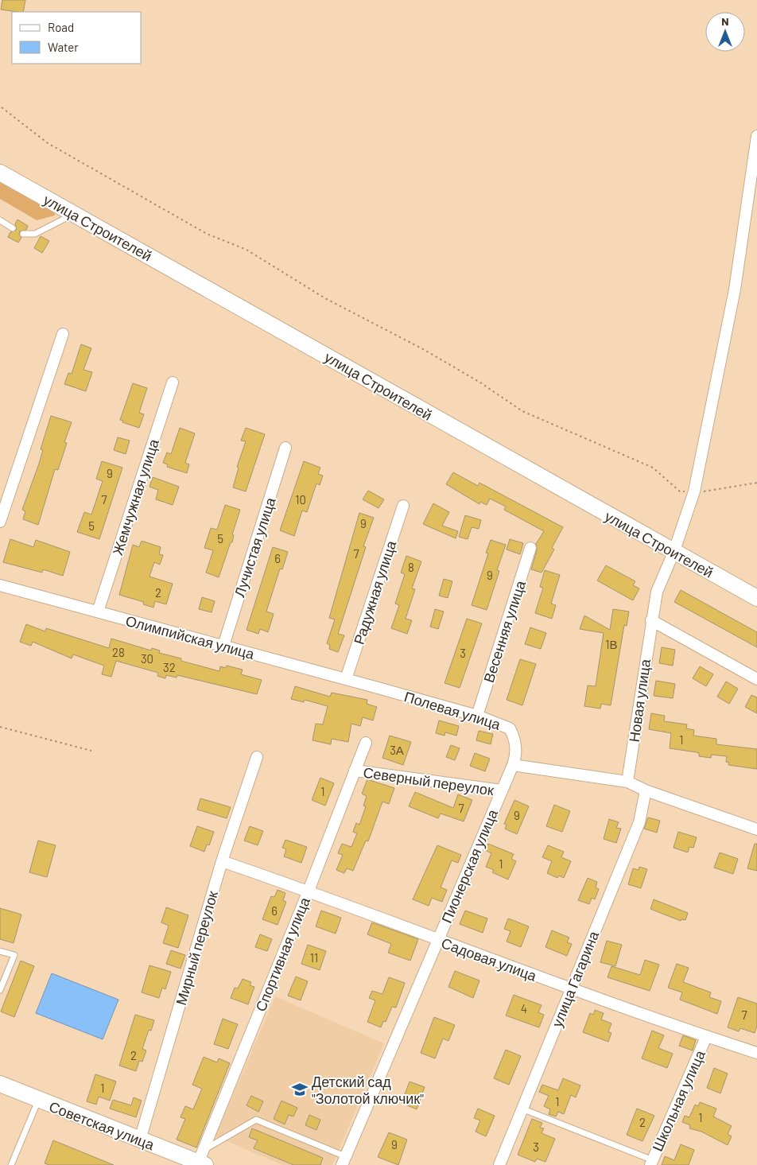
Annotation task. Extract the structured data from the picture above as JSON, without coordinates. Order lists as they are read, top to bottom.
{
  "streets": {
    "main road": ["улица Строителей", "Советская улица"],
    "street": [
      "Жемчужная улица",
      "Лучистая улица",
      "Радужная улица",
      "Весенняя улица",
      "Олимпийская улица",
      "Новая улица",
      "Полевая улица",
      "Северный переулок",
      "Пионерская улица",
      "Мирный переулок",
      "Спортивная улица",
      "Садовая улица",
      "улица Гагарина",
      "Школьная улица"
    ]
  },
  "crossings": [
    ["улица Строителей", "Новая улица"],
    ["Жемчужная улица", "Олимпийская улица"],
    ["Лучистая улица", "Олимпийская улица"],
    ["Радужная улица", "Олимпийская улица"],
    ["Весенняя улица", "Полевая улица"],
    ["Олимпийская улица", "Полевая улица"],
    ["Полевая улица", "Пионерская улица"],
    ["Северный переулок", "Пионерская улица"],
    ["Северный переулок", "Спортивная улица"],
    ["Пионерская улица", "Садовая улица"],
    ["Мирный переулок", "Садовая улица"],
    ["Мирный переулок", "Советская улица"],
    ["Спортивная улица", "Садовая улица"],
    ["Спортивная улица", "Советская улица"],
    ["Садовая улица", "улица Гагарина"],
    ["Садовая улица", "Школьная улица"]
  ],
  "places": {
    "school or university": ["Детский сад \"Золотой ключик\""]
  },
  "house_numbers": [
    "9",
    "7",
    "10",
    "9",
    "5",
    "5",
    "7",
    "6",
    "8",
    "9",
    "2",
    "1В",
    "28",
    "3",
    "30",
    "32",
    "1",
    "3А",
    "1",
    "7",
    "9",
    "1",
    "6",
    "11",
    "4",
    "7",
    "2",
    "1",
    "1",
    "1",
    "2",
    "9",
    "3"
  ],
  "legend": ["Road", "Water"],
  "north": "top"
}
